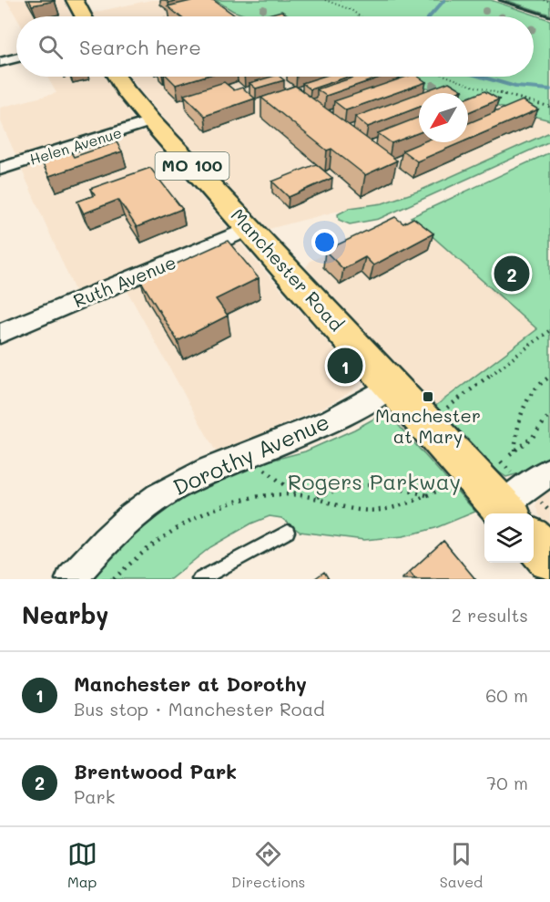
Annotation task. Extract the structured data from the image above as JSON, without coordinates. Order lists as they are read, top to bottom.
{
  "streets": {
    "main road": ["MO 100", "Manchester Road"],
    "street": ["Helen Avenue", "Ruth Avenue", "Dorothy Avenue"]
  },
  "crossings": [
    ["Helen Avenue", "Manchester Road"],
    ["Manchester Road", "Ruth Avenue"],
    ["Manchester Road", "Dorothy Avenue"]
  ],
  "parks": ["Rogers Parkway"],
  "places": {
    "transit": ["Manchester at Mary"]
  },
  "north": "bottom left",
  "page": {
    "search": "Search here",
    "pins": ["2", "1"],
    "heading": ["Nearby", "2 results"],
    "list": [
      {
        "mark": "1",
        "name": "Manchester at Dorothy",
        "note": "Bus stop · Manchester Road",
        "value": "60 m"
      },
      {
        "mark": "2",
        "name": "Brentwood Park",
        "note": "Park",
        "value": "70 m"
      }
    ],
    "nav": ["Map", "Directions", "Saved"]
  }
}
